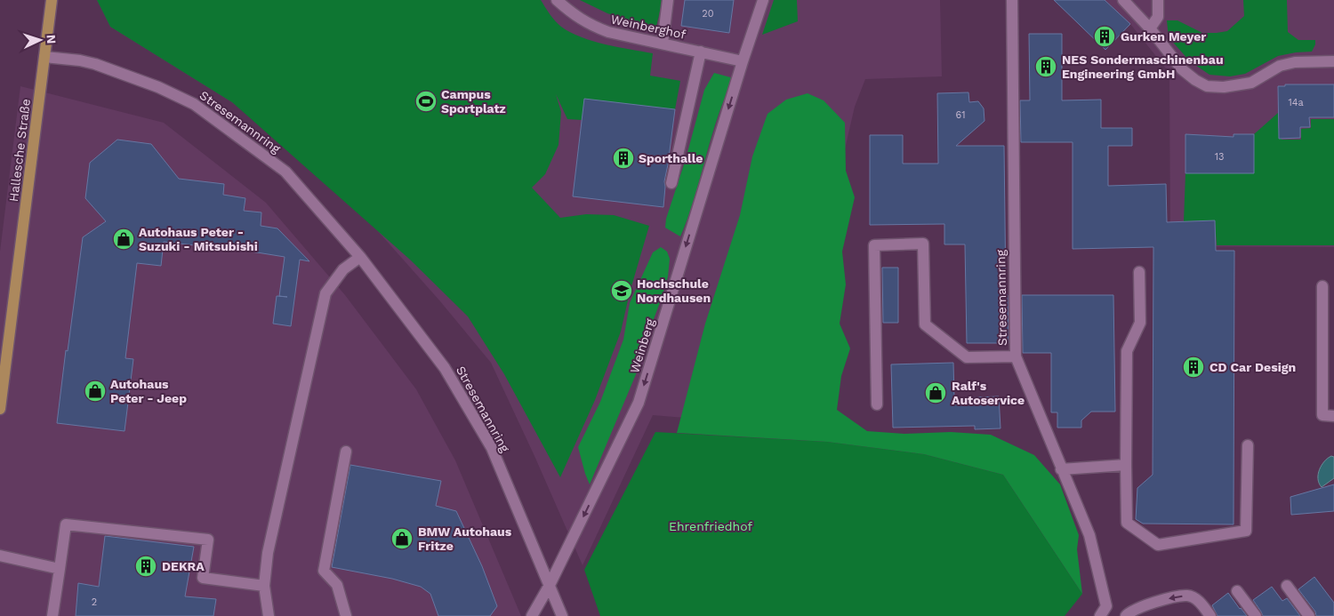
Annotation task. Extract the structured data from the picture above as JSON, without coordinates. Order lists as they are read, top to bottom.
{
  "streets": {
    "main road": ["Hallesche Straße"],
    "street": ["Weinberghof", "Stresemannring", "Weinberg"]
  },
  "crossings": [
    ["Weinberghof", "Weinberg"],
    ["Stresemannring", "Hallesche Straße"],
    ["Stresemannring", "Weinberg"]
  ],
  "one_way": ["Weinberg"],
  "parks": ["Ehrenfriedhof"],
  "places": {
    "building": [
      "Gurken Meyer",
      "NES Sondermaschinenbau Engineering GmbH",
      "Sporthalle",
      "CD Car Design",
      "DEKRA"
    ],
    "sports": ["Campus Sportplatz"],
    "shop": [
      "Autohaus Peter - Suzuki - Mitsubishi",
      "Autohaus Peter - Jeep",
      "Ralf's Autoservice",
      "BMW Autohaus Fritze"
    ],
    "school or university": ["Hochschule Nordhausen"]
  },
  "house_numbers": [
    "20",
    "14a",
    "61",
    "13",
    "2"
  ],
  "north": "right"
}
